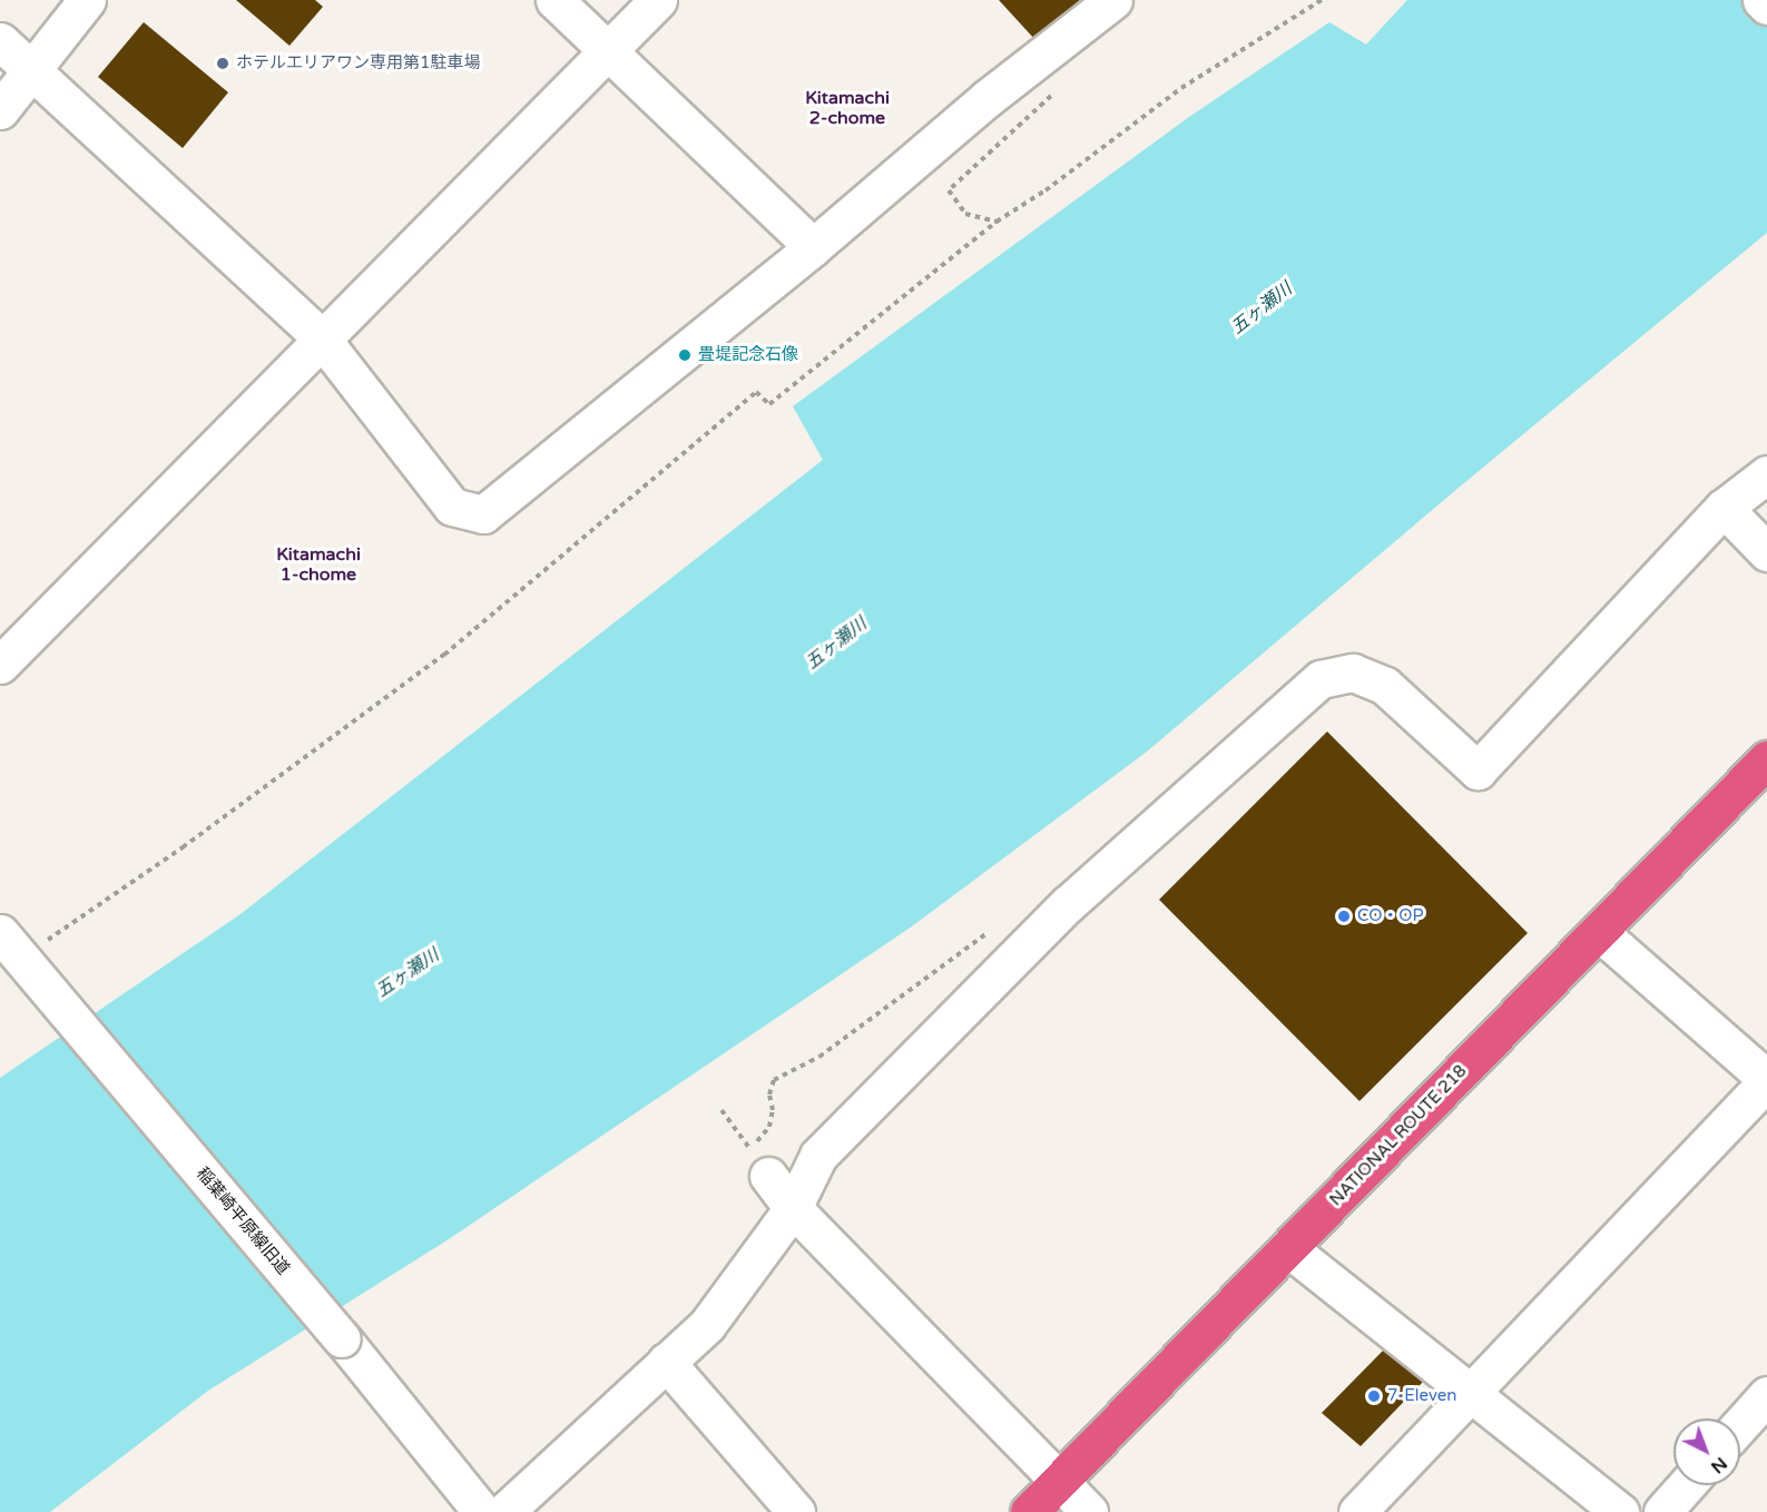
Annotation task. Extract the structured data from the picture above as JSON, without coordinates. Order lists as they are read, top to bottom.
{
  "streets": {
    "highway": ["NATIONAL ROUTE 218"],
    "street": ["稲葉崎平原線旧道"]
  },
  "districts": ["Kitamachi 2-chome", "Kitamachi 1-chome"],
  "water": ["五ヶ瀬川"],
  "places": [
    "ホテルエリアワン専用第1駐車場",
    "畳堤記念石像",
    "CO・OP",
    "7-Eleven"
  ],
  "north": "bottom right"
}
